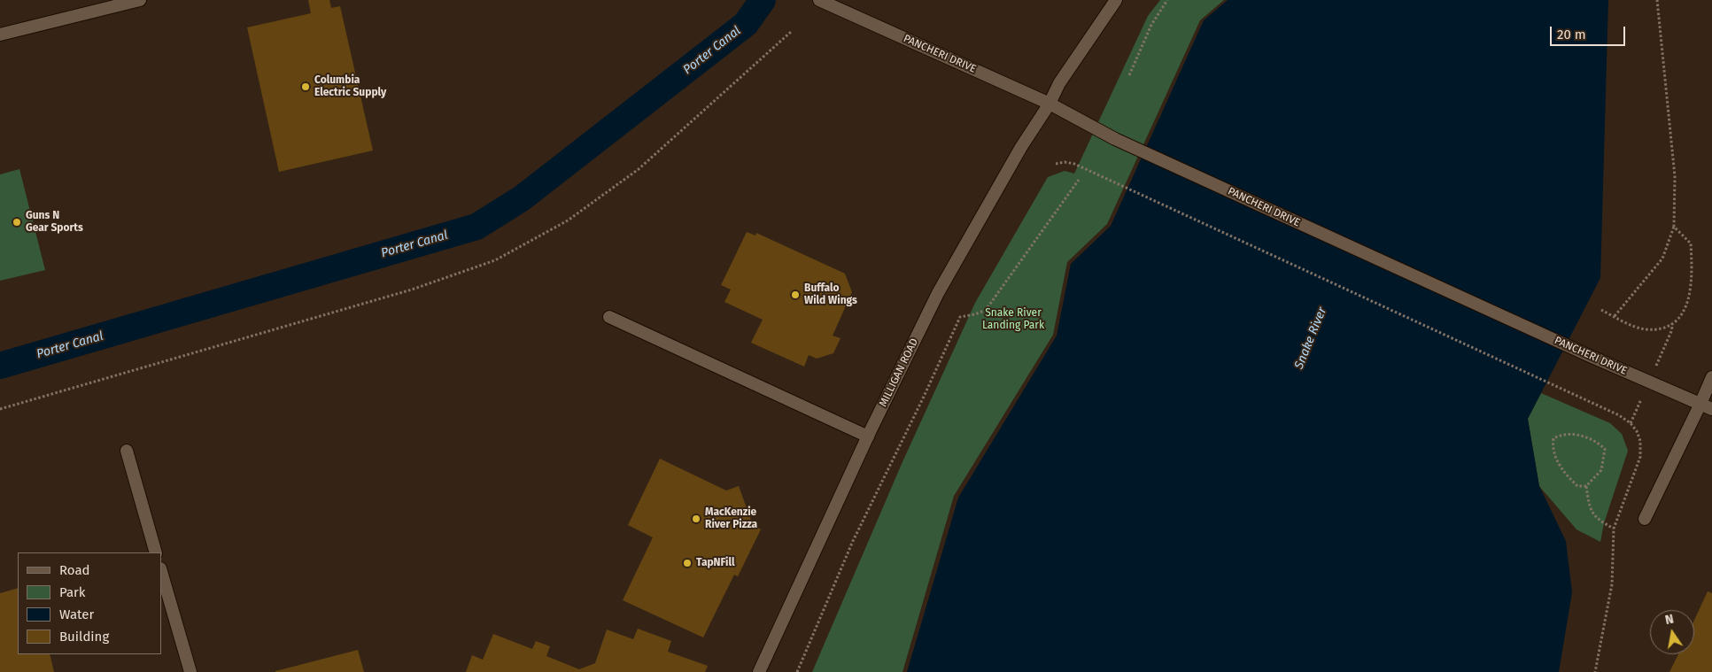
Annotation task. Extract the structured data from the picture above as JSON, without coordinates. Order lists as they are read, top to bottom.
{
  "streets": {
    "main road": ["PANCHERI DRIVE", "MILLIGAN ROAD"]
  },
  "crossings": [
    ["PANCHERI DRIVE", "MILLIGAN ROAD"]
  ],
  "water": ["Porter Canal", "Snake River"],
  "parks": ["Snake River Landing Park"],
  "places": [
    "Columbia Electric Supply",
    "Guns N Gear Sports",
    "Buffalo Wild Wings",
    "MacKenzie River Pizza",
    "TapNFill"
  ],
  "legend": [
    "Road",
    "Park",
    "Water",
    "Building"
  ],
  "scale_bar": "20 m",
  "north": "top"
}
